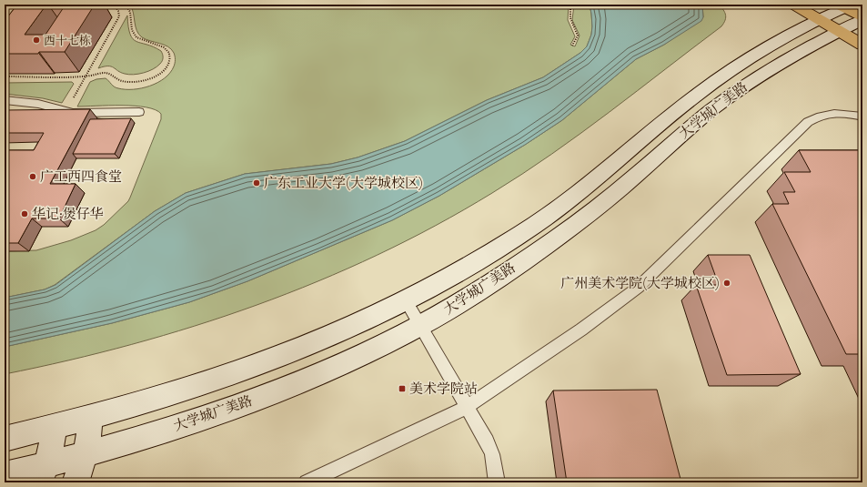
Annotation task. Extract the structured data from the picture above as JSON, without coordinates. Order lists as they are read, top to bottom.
{
  "streets": {
    "main road": ["大学城广美路"]
  },
  "places": {
    "other": [
      "西十七栋",
      "广工西四食堂",
      "广东工业大学(大学城校区)",
      "华记·煲仔华",
      "广州美术学院(大学城校区)"
    ],
    "transit": ["美术学院站"]
  }
}
